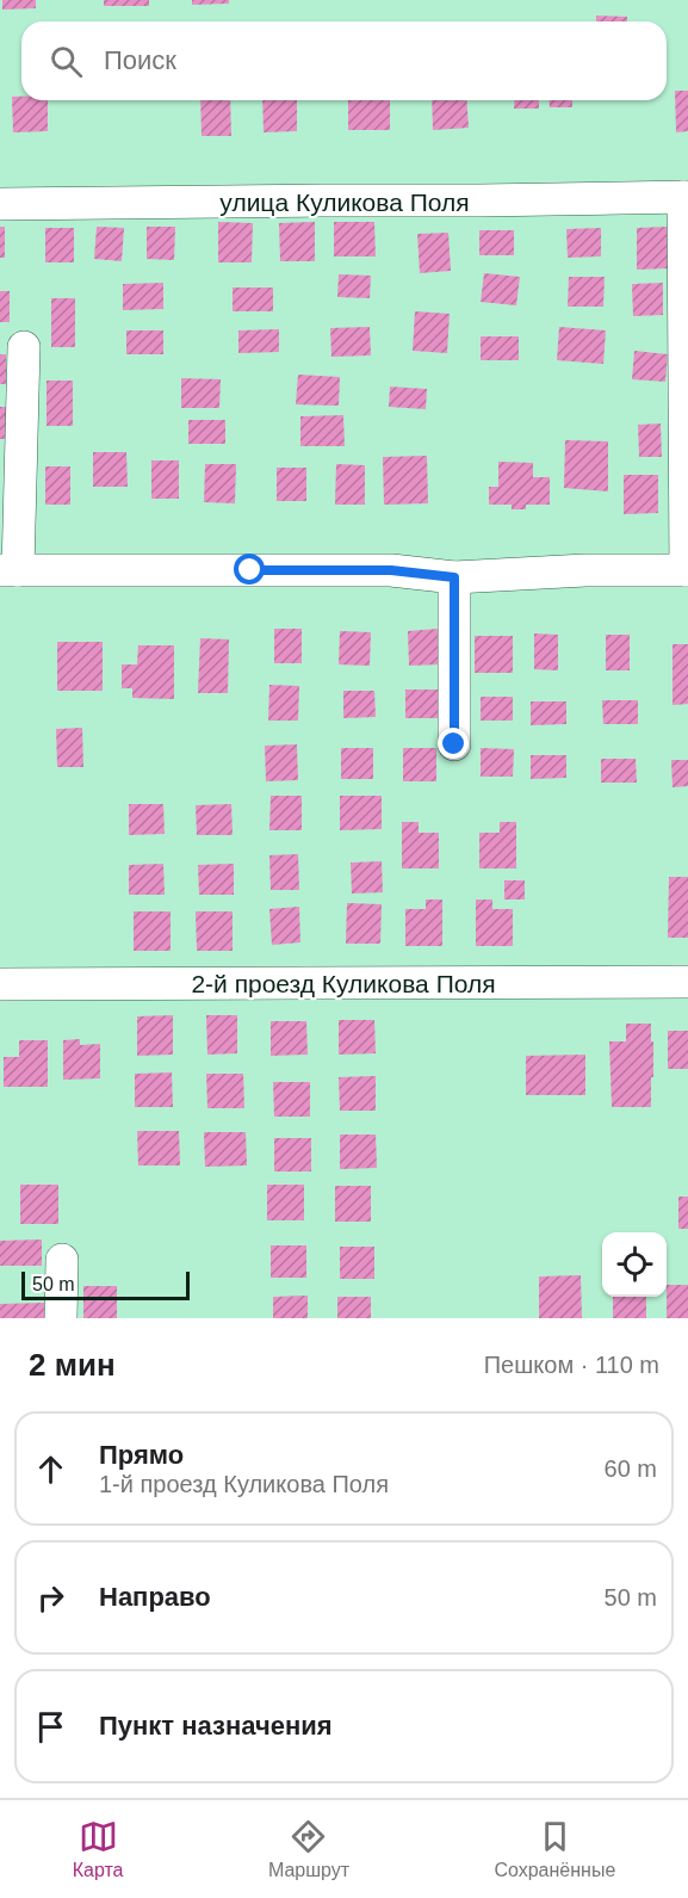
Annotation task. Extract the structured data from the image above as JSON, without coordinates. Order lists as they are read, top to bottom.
{
  "streets": {
    "street": ["улица Куликова Поля", "2-й проезд Куликова Поля"]
  },
  "scale_bar": "50 m",
  "page": {
    "search": "Поиск",
    "scale": "50 m",
    "heading": ["2 мин", "Пешком · 110 m"],
    "list": [
      ["Прямо", "1-й проезд Куликова Поля", "60 m"],
      ["Направо", "50 m"],
      "Пункт назначения"
    ],
    "nav": ["Карта", "Маршрут", "Сохранённые"]
  }
}
